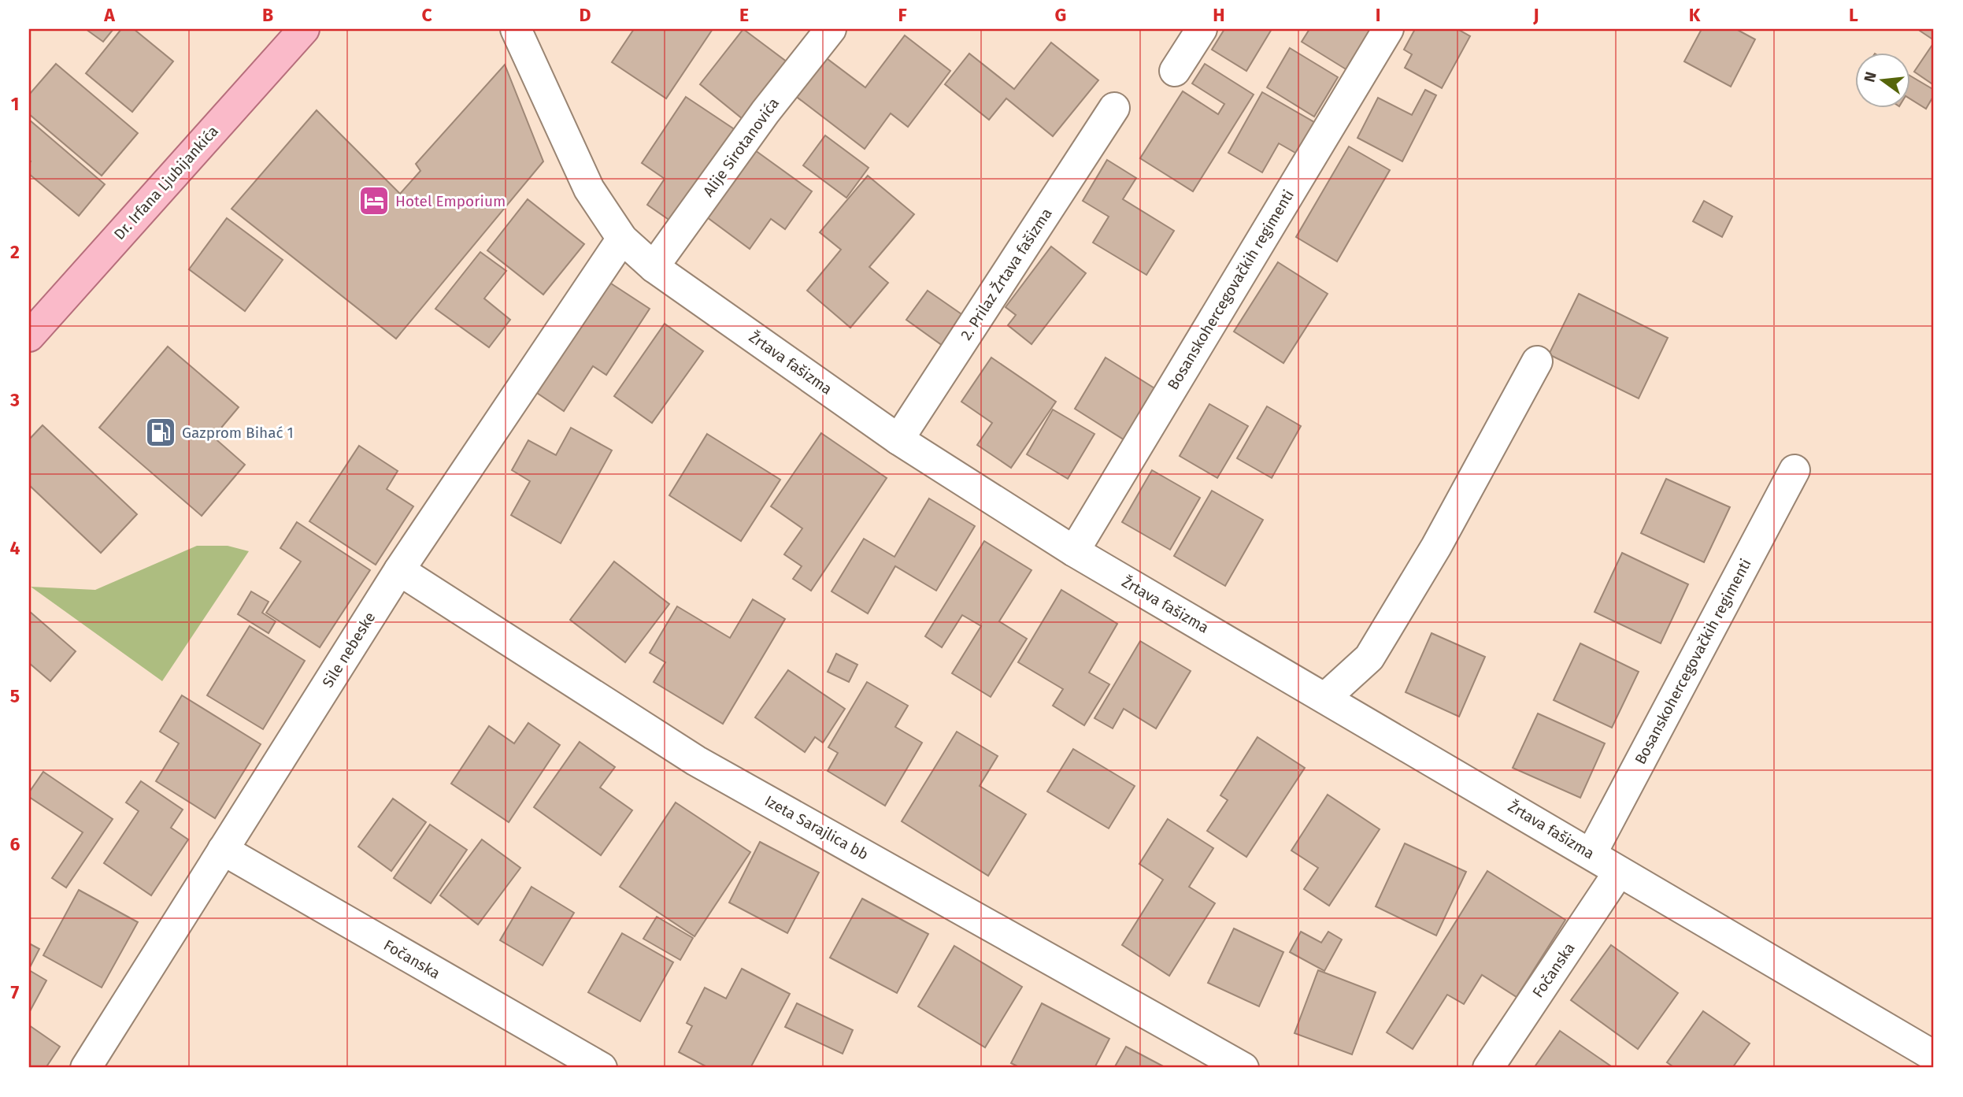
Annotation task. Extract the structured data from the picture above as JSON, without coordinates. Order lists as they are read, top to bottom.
{
  "streets": {
    "main road": ["Dr. Irfana Ljubijankića"],
    "street": [
      "Alije Sirotanovića",
      "2. Prilaz Žrtava fašizma",
      "Bosanskohercegovačkih regimenti",
      "Žrtava fašizma",
      "Sile nebeske",
      "Izeta Sarajlica bb",
      "Fočanska"
    ]
  },
  "crossings": [
    ["Alije Sirotanovića", "Žrtava fašizma"],
    ["2. Prilaz Žrtava fašizma", "Žrtava fašizma"],
    ["Bosanskohercegovačkih regimenti", "Žrtava fašizma"],
    ["Žrtava fašizma", "Sile nebeske"],
    ["Žrtava fašizma", "Fočanska"],
    ["Sile nebeske", "Izeta Sarajlica bb"],
    ["Sile nebeske", "Fočanska"]
  ],
  "places": {
    "hotel": ["Hotel Emporium"],
    "fuel station": ["Gazprom Bihać 1"]
  },
  "north": "left",
  "grid": {
    "columns": [
      "A",
      "B",
      "C",
      "D",
      "E",
      "F",
      "G",
      "H",
      "I",
      "J",
      "K",
      "L"
    ],
    "rows": [
      "1",
      "2",
      "3",
      "4",
      "5",
      "6",
      "7"
    ]
  }
}
